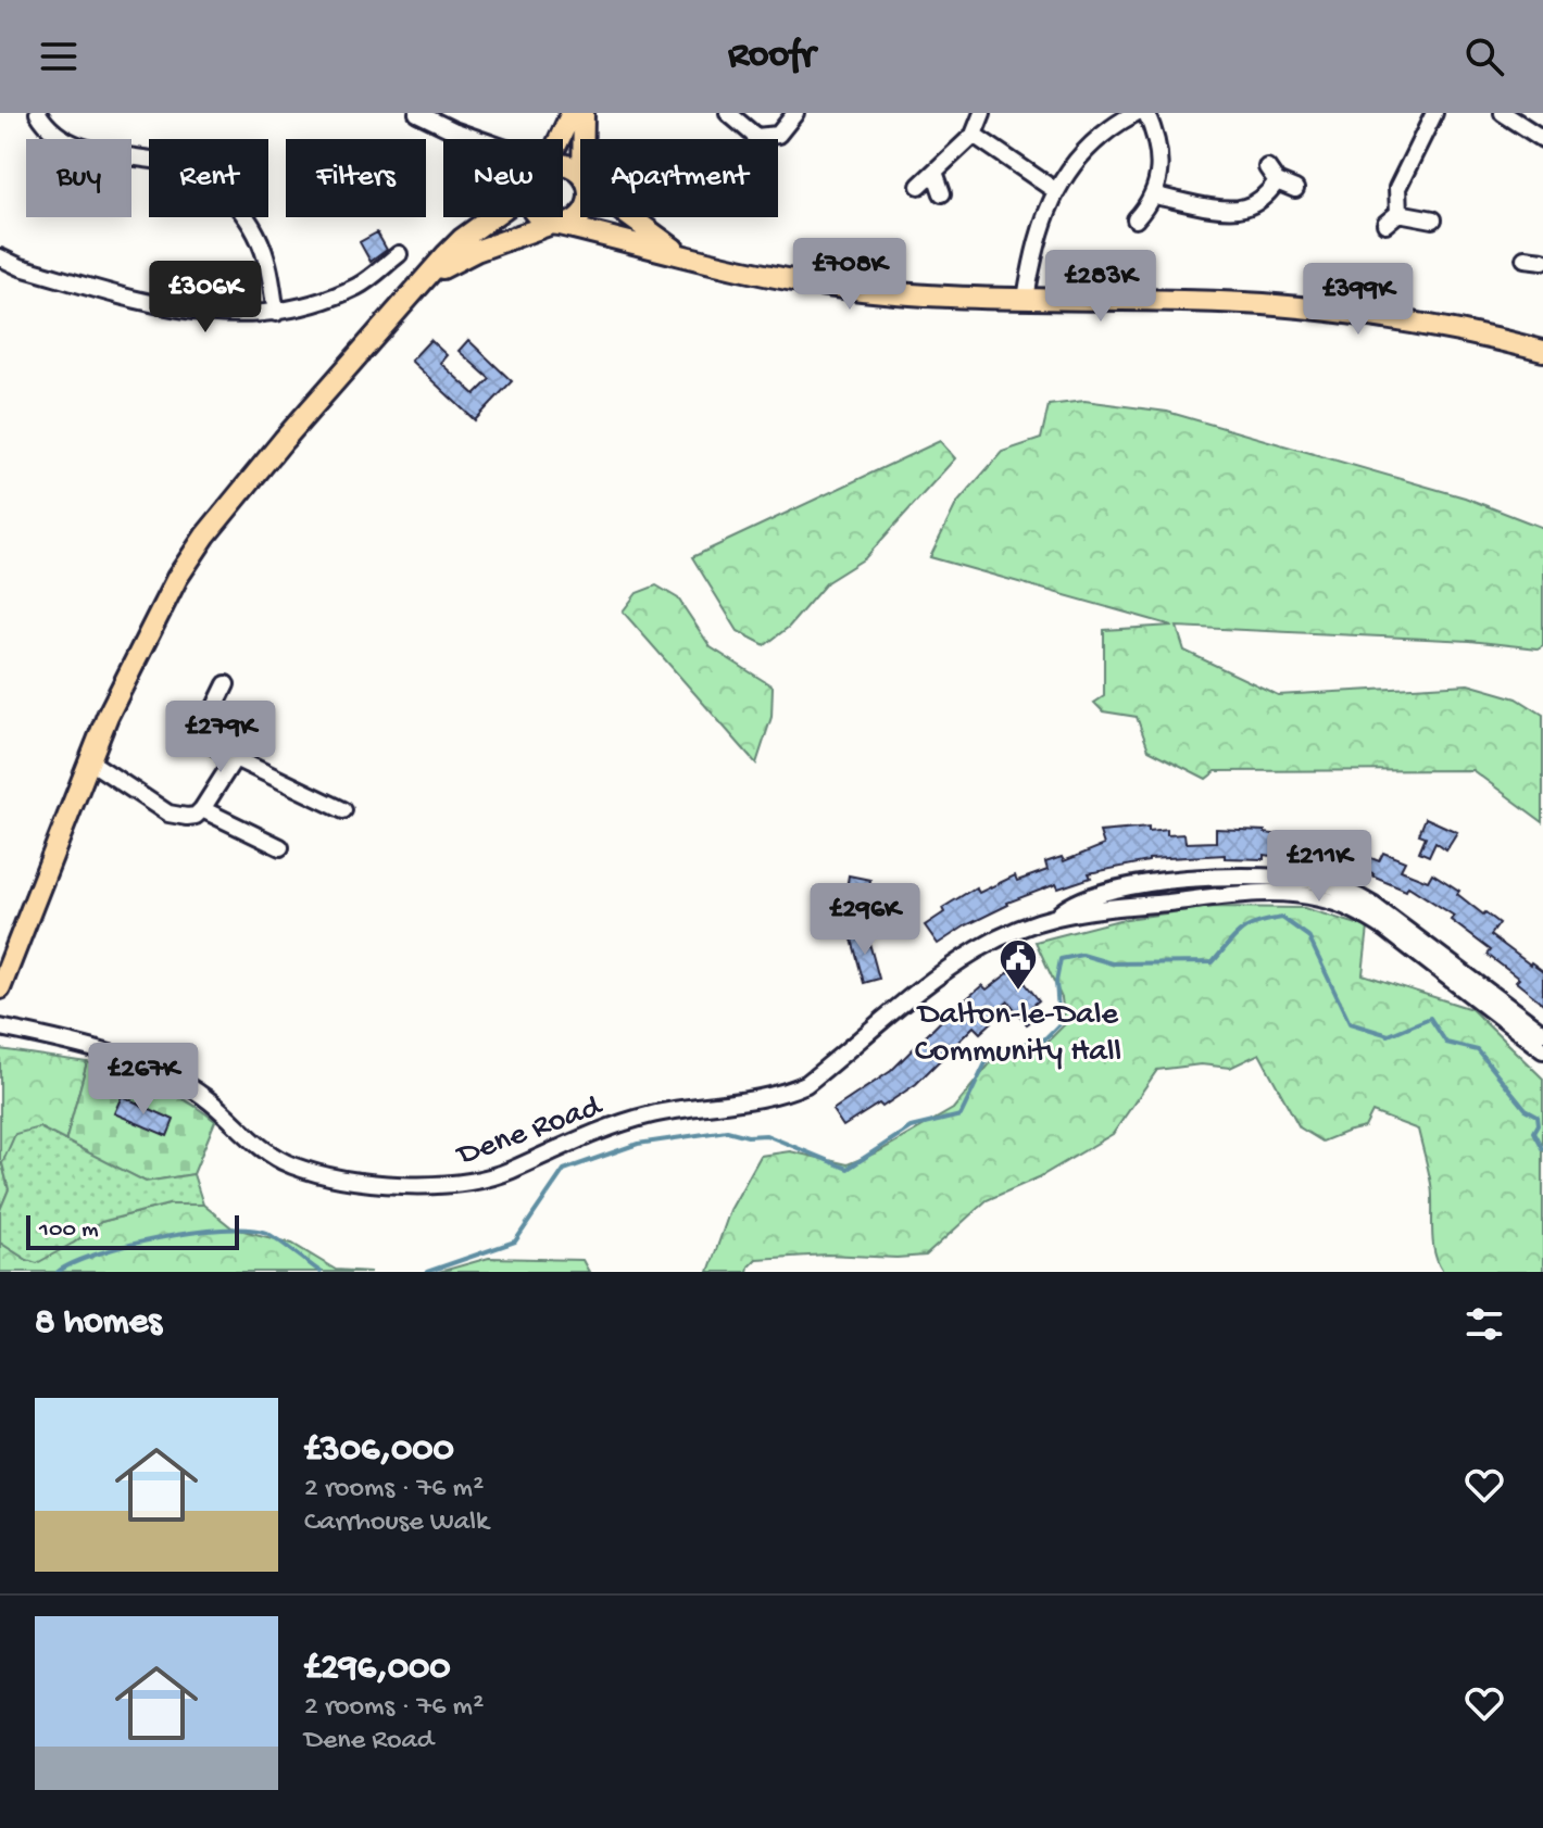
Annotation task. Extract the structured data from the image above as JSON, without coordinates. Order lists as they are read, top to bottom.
{
  "streets": {
    "street": ["Dene Road"]
  },
  "places": {
    "public building": ["Dalton-le-Dale Community Hall"]
  },
  "scale_bar": "100 m",
  "page": {
    "header": "Roofr",
    "chip": [
      "Buy",
      "Rent",
      "Filters",
      "New",
      "Apartment"
    ],
    "price": [
      "£708K",
      "£283K",
      "£306K",
      "£399K",
      "£279K",
      "£211K",
      "£296K",
      "£267K"
    ],
    "scale": "100 m",
    "heading": "8 homes",
    "list": [
      {
        "name": "£306,000",
        "note": "2 rooms · 76 m² · Carrhouse Walk"
      },
      {
        "name": "£296,000",
        "note": "2 rooms · 76 m² · Dene Road"
      }
    ]
  }
}
